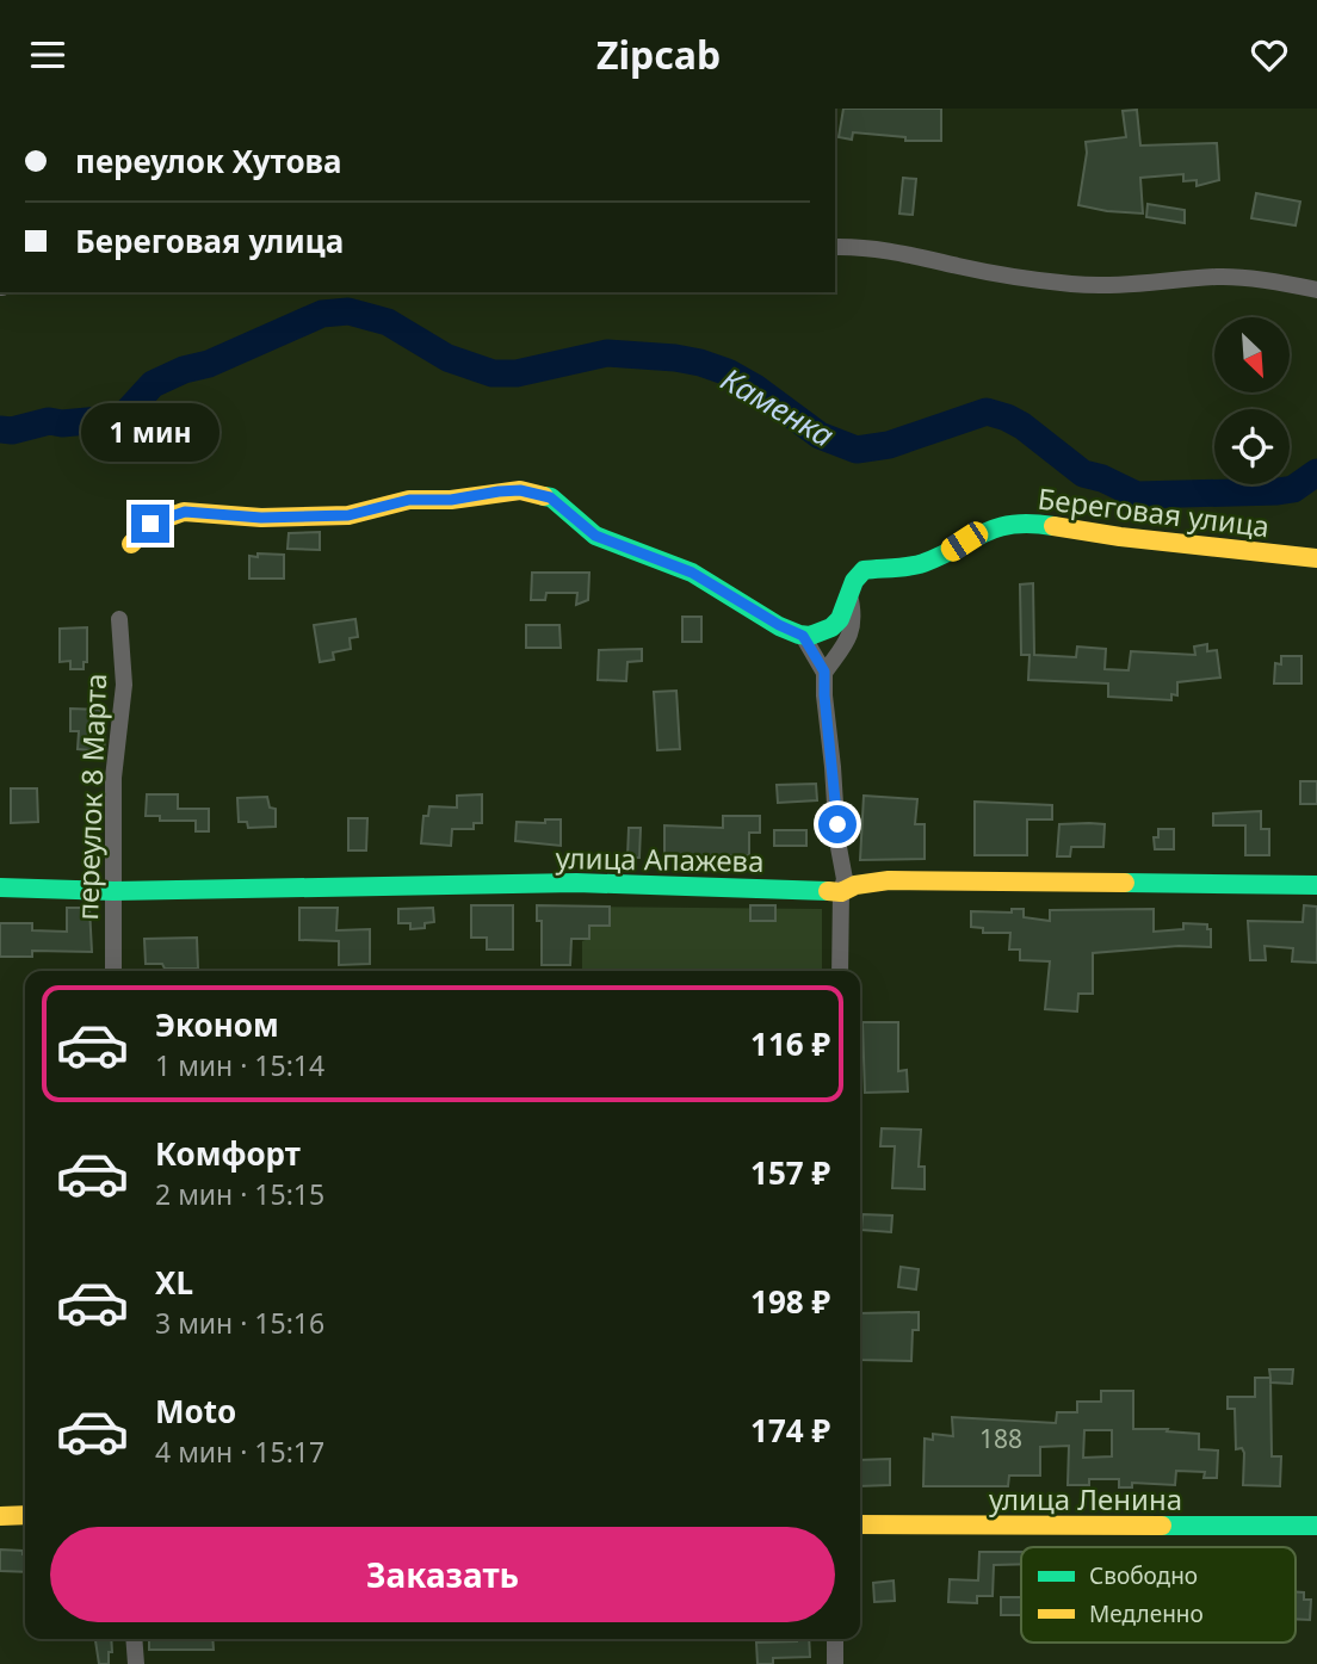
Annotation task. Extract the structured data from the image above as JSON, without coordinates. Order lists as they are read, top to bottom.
{
  "streets": {
    "street": [
      "Береговая улица",
      "переулок 8 Марта",
      "улица Апажева",
      "улица Ленина"
    ]
  },
  "crossings": [
    ["переулок 8 Марта", "улица Апажева"]
  ],
  "water": ["Каменка"],
  "house_numbers": ["188"],
  "legend": ["Свободно", "Медленно"],
  "north": "bottom right",
  "page": {
    "header": "Zipcab",
    "banner": ["переулок Хутова", "Береговая улица"],
    "bubble": "1 мин",
    "list": [
      {
        "name": "Эконом",
        "note": "1 мин · 15:14",
        "value": "116 ₽"
      },
      {
        "name": "Комфорт",
        "note": "2 мин · 15:15",
        "value": "157 ₽"
      },
      {
        "name": "XL",
        "note": "3 мин · 15:16",
        "value": "198 ₽"
      },
      {
        "name": "Moto",
        "note": "4 мин · 15:17",
        "value": "174 ₽"
      }
    ],
    "buttons": "Заказать"
  }
}
